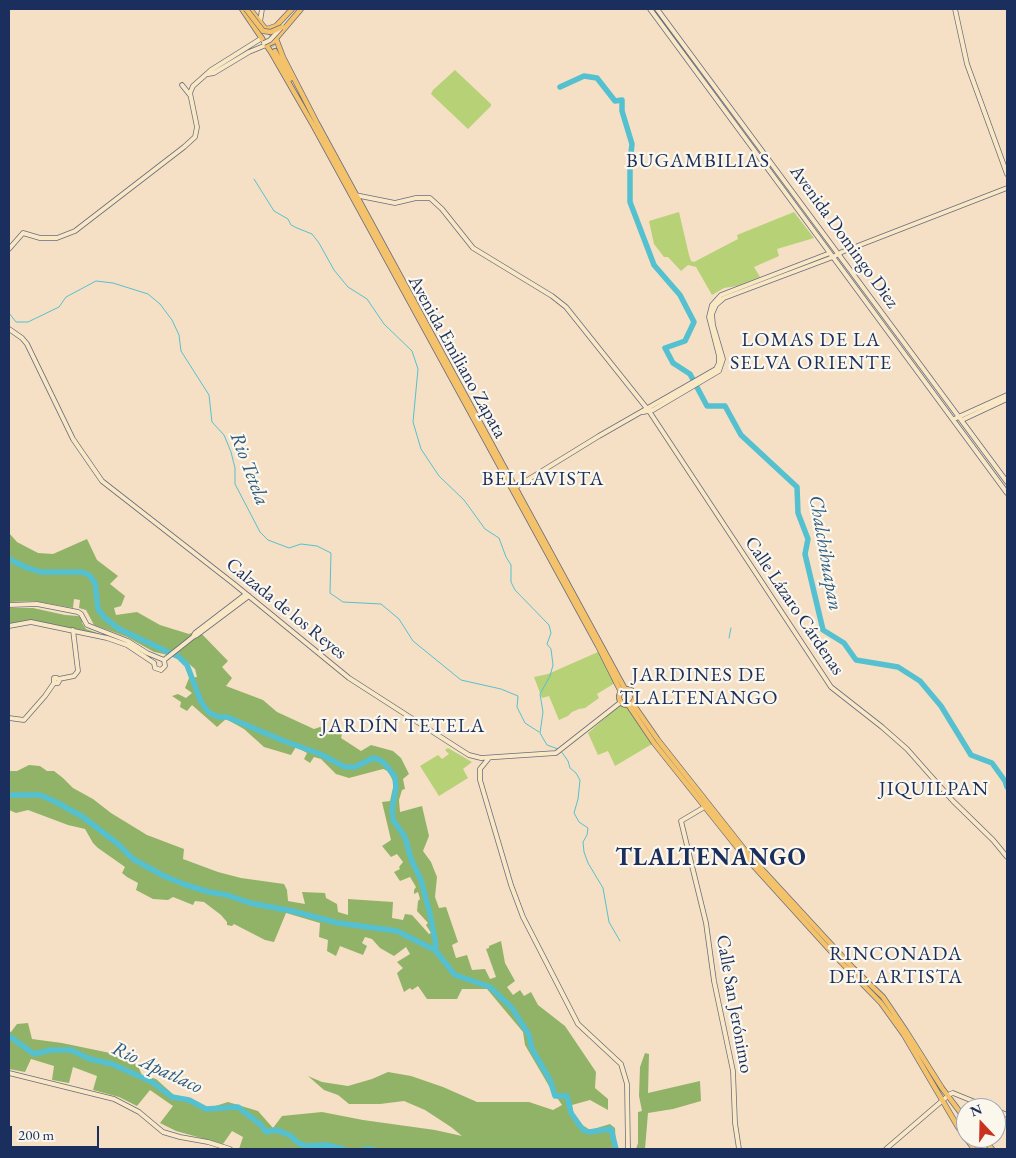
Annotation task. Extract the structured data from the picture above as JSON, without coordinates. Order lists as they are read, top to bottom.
{
  "streets": {
    "main road": ["Avenida Emiliano Zapata"],
    "street": [
      "Avenida Domingo Diez",
      "Calle Lázaro Cárdenas",
      "Calzada de los Reyes",
      "Calle San Jerónimo"
    ]
  },
  "crossings": [
    ["Avenida Emiliano Zapata", "Calle Lázaro Cárdenas"],
    ["Avenida Emiliano Zapata", "Calzada de los Reyes"]
  ],
  "districts": [
    "BUGAMBILIAS",
    "LOMAS DE LA SELVA ORIENTE",
    "BELLAVISTA",
    "JARDINES DE TLALTENANGO",
    "JARDÍN TETELA",
    "JIQUILPAN",
    "TLALTENANGO",
    "RINCONADA DEL ARTISTA"
  ],
  "water": ["Rio Tetela", "Chalchihuapan", "Rio Apatlaco"],
  "scale_bar": "200 m",
  "north": "top"
}
